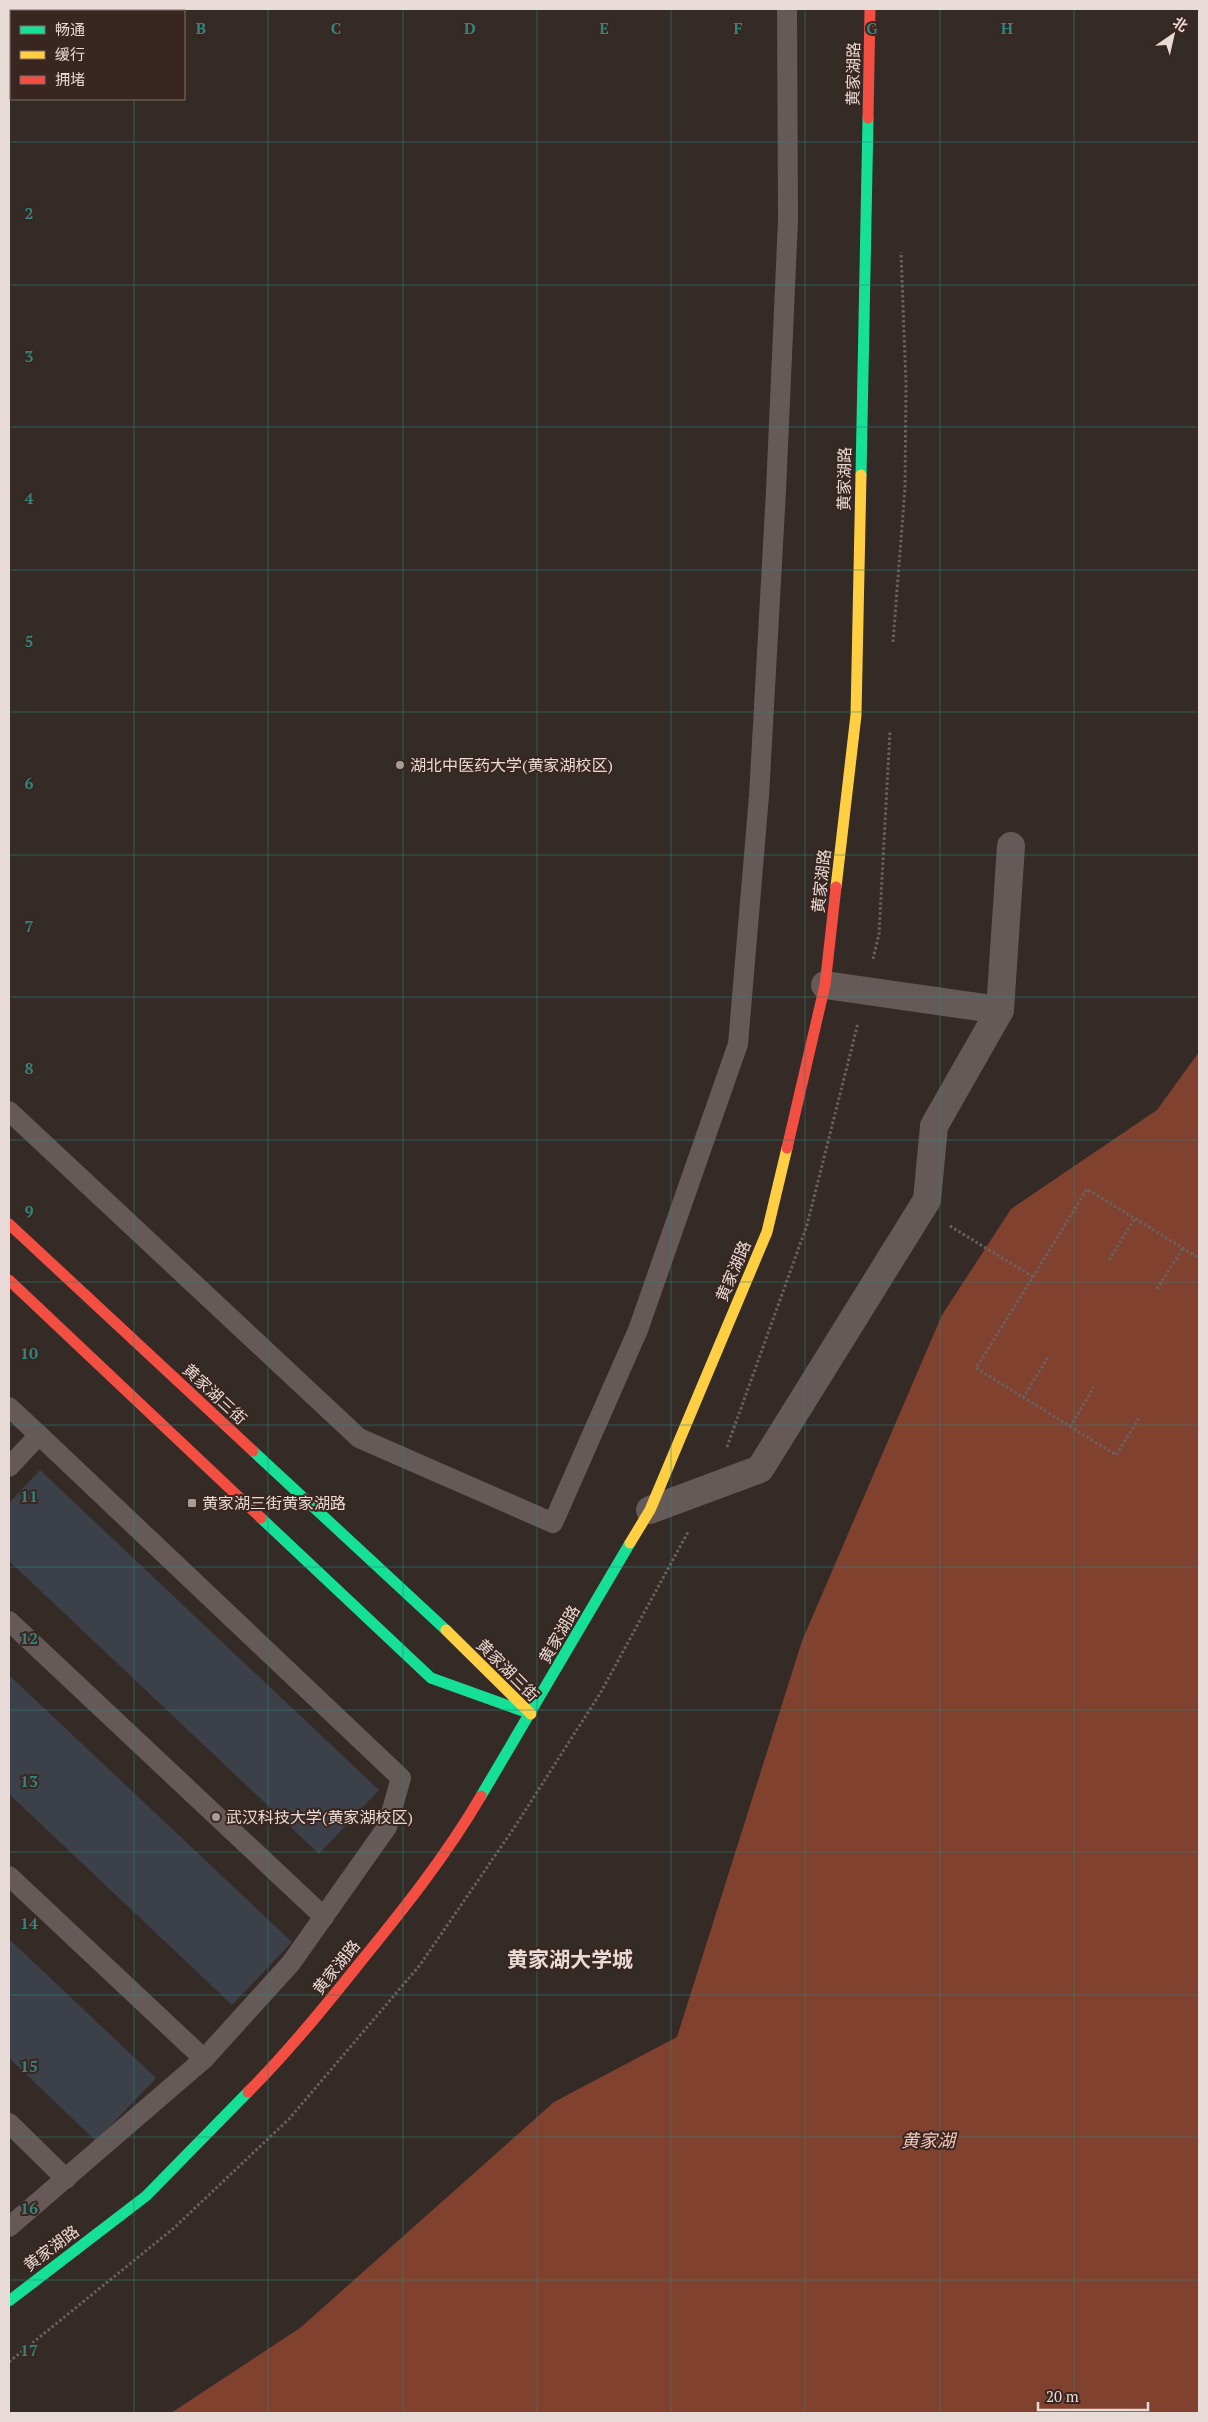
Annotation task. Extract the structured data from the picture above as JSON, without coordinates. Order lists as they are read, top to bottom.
{
  "streets": {
    "street": ["黄家湖路", "黄家湖三街"]
  },
  "crossings": [
    ["黄家湖路", "黄家湖三街"]
  ],
  "districts": ["黄家湖大学城"],
  "water": ["黄家湖"],
  "places": {
    "other": ["湖北中医药大学(黄家湖校区)", "武汉科技大学(黄家湖校区)"],
    "transit": ["黄家湖三街黄家湖路"]
  },
  "legend": ["畅通", "缓行", "拥堵"],
  "scale_bar": "20 m",
  "north": "top right",
  "grid": {
    "columns": [
      "B",
      "C",
      "D",
      "E",
      "F",
      "G",
      "H"
    ],
    "rows": [
      "2",
      "3",
      "4",
      "5",
      "6",
      "7",
      "8",
      "9",
      "10",
      "11",
      "12",
      "13",
      "14",
      "15",
      "16",
      "17"
    ]
  }
}
